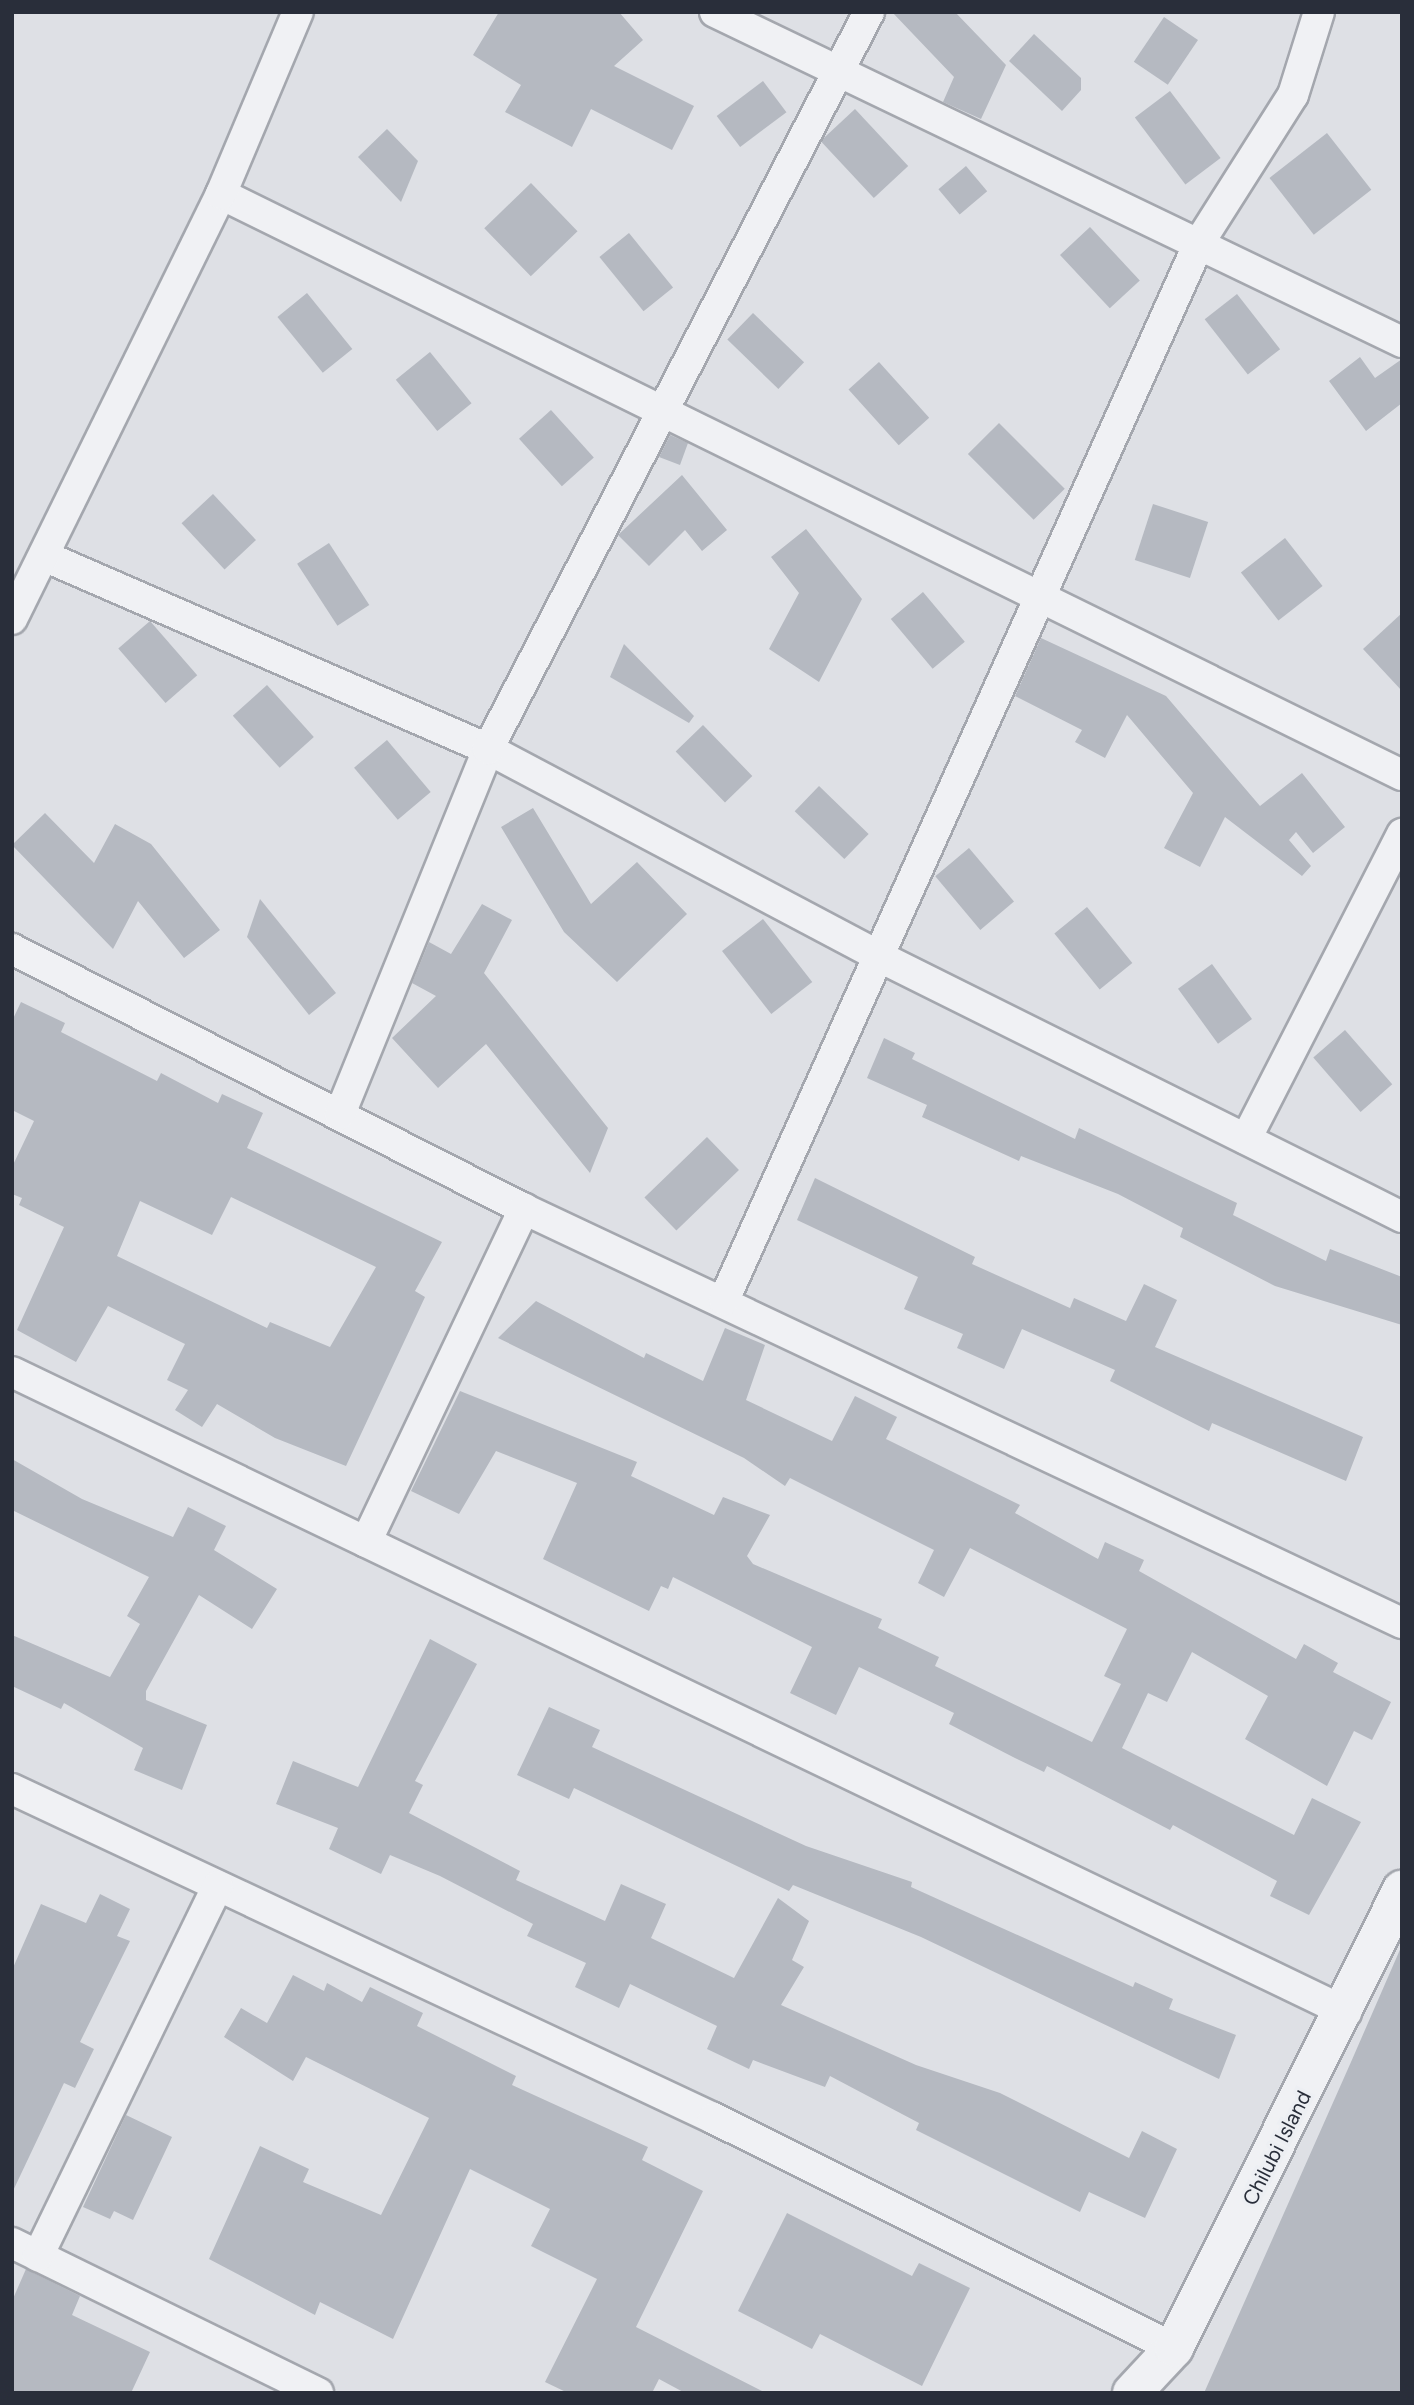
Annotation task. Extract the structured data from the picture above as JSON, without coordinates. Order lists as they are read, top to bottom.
{
  "streets": {
    "street": ["Chilubi Island"]
  }
}
